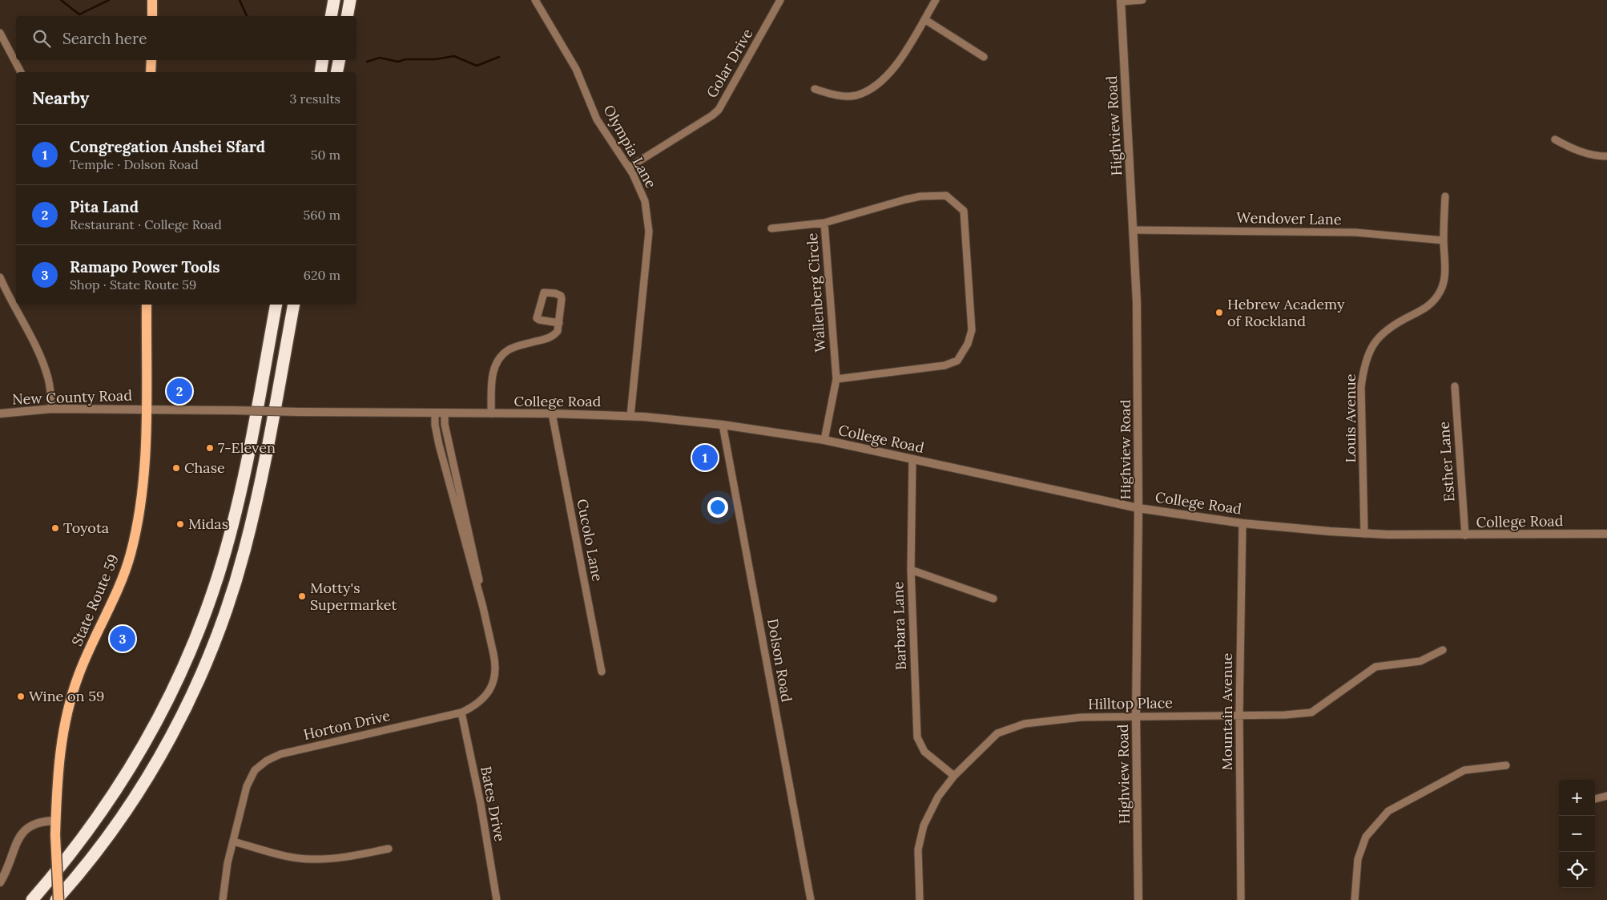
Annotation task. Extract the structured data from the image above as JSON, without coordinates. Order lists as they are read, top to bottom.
{
  "streets": {
    "main road": ["State Route 59"],
    "street": [
      "Golar Drive",
      "Highview Road",
      "Olympia Lane",
      "Wendover Lane",
      "Wallenberg Circle",
      "New County Road",
      "College Road",
      "Louis Avenue",
      "Esther Lane",
      "Cucolo Lane",
      "Barbara Lane",
      "Dolson Road",
      "Hilltop Place",
      "Mountain Avenue",
      "Horton Drive",
      "Bates Drive"
    ]
  },
  "crossings": [
    ["Golar Drive", "Olympia Lane"],
    ["Highview Road", "Wendover Lane"],
    ["Highview Road", "College Road"],
    ["Highview Road", "Hilltop Place"],
    ["Olympia Lane", "College Road"],
    ["Wendover Lane", "Louis Avenue"],
    ["Wallenberg Circle", "College Road"],
    ["New County Road", "College Road"],
    ["New County Road", "State Route 59"],
    ["College Road", "Louis Avenue"],
    ["College Road", "Esther Lane"],
    ["College Road", "Cucolo Lane"],
    ["College Road", "State Route 59"],
    ["College Road", "Barbara Lane"],
    ["College Road", "Dolson Road"],
    ["College Road", "Mountain Avenue"],
    ["College Road", "Horton Drive"],
    ["Barbara Lane", "Hilltop Place"],
    ["Hilltop Place", "Mountain Avenue"],
    ["Horton Drive", "Bates Drive"]
  ],
  "places": [
    "Hebrew Academy of Rockland",
    "7-Eleven",
    "Chase",
    "Midas",
    "Toyota",
    "Motty's Supermarket",
    "Wine on 59"
  ],
  "page": {
    "search": "Search here",
    "heading": ["Nearby", "3 results"],
    "list": [
      {
        "mark": "1",
        "name": "Congregation Anshei Sfard",
        "note": "Temple · Dolson Road",
        "value": "50 m"
      },
      {
        "mark": "2",
        "name": "Pita Land",
        "note": "Restaurant · College Road",
        "value": "560 m"
      },
      {
        "mark": "3",
        "name": "Ramapo Power Tools",
        "note": "Shop · State Route 59",
        "value": "620 m"
      }
    ],
    "pins": ["2", "1", "3"],
    "map_buttons": ["+", "−"]
  }
}
